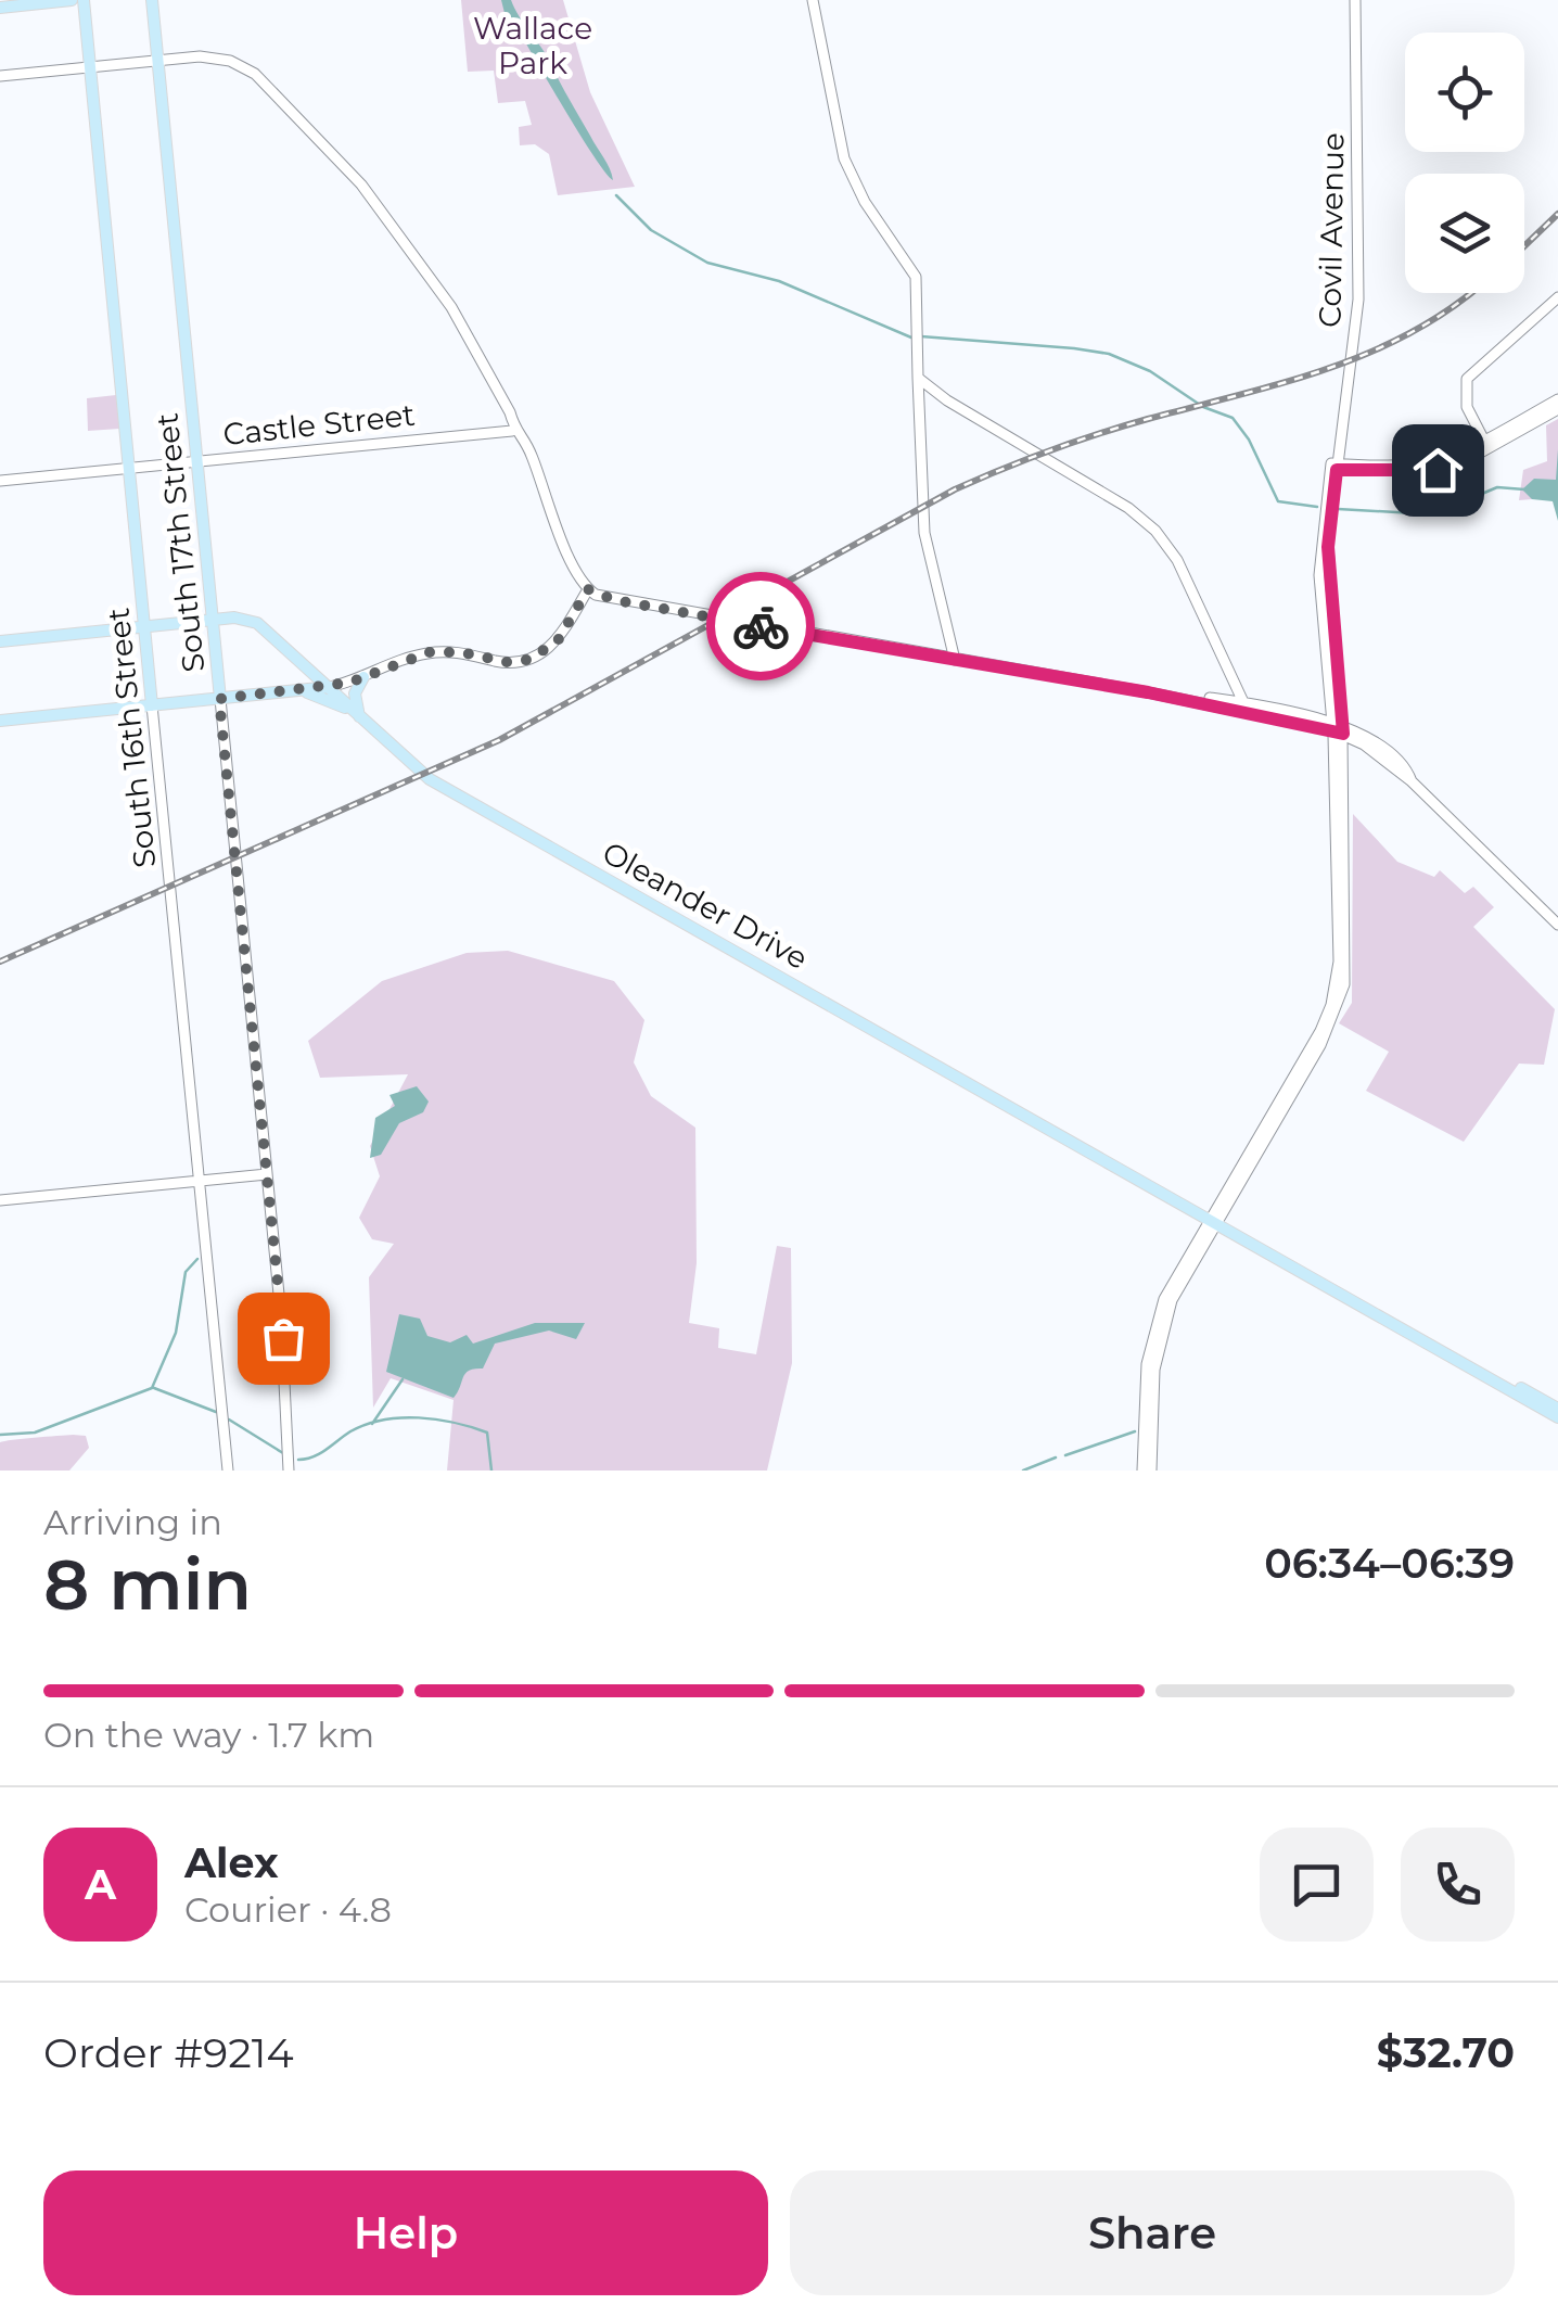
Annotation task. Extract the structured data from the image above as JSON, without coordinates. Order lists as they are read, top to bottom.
{
  "streets": {
    "main road": [
      "Covil Avenue",
      "Castle Street",
      "South 17th Street",
      "South 16th Street",
      "Oleander Drive"
    ]
  },
  "crossings": [
    ["Castle Street", "South 17th Street"],
    ["Castle Street", "South 16th Street"],
    ["South 17th Street", "Oleander Drive"]
  ],
  "parks": ["Wallace Park"],
  "page": {
    "heading": ["8 min", "Arriving in", "06:34–06:39"],
    "panel": [
      "Alex",
      "Courier · 4.8",
      "Order #9214",
      "$32.70"
    ],
    "bar": "On the way · 1.7 km",
    "round": "A",
    "buttons": ["Help", "Share"]
  }
}
